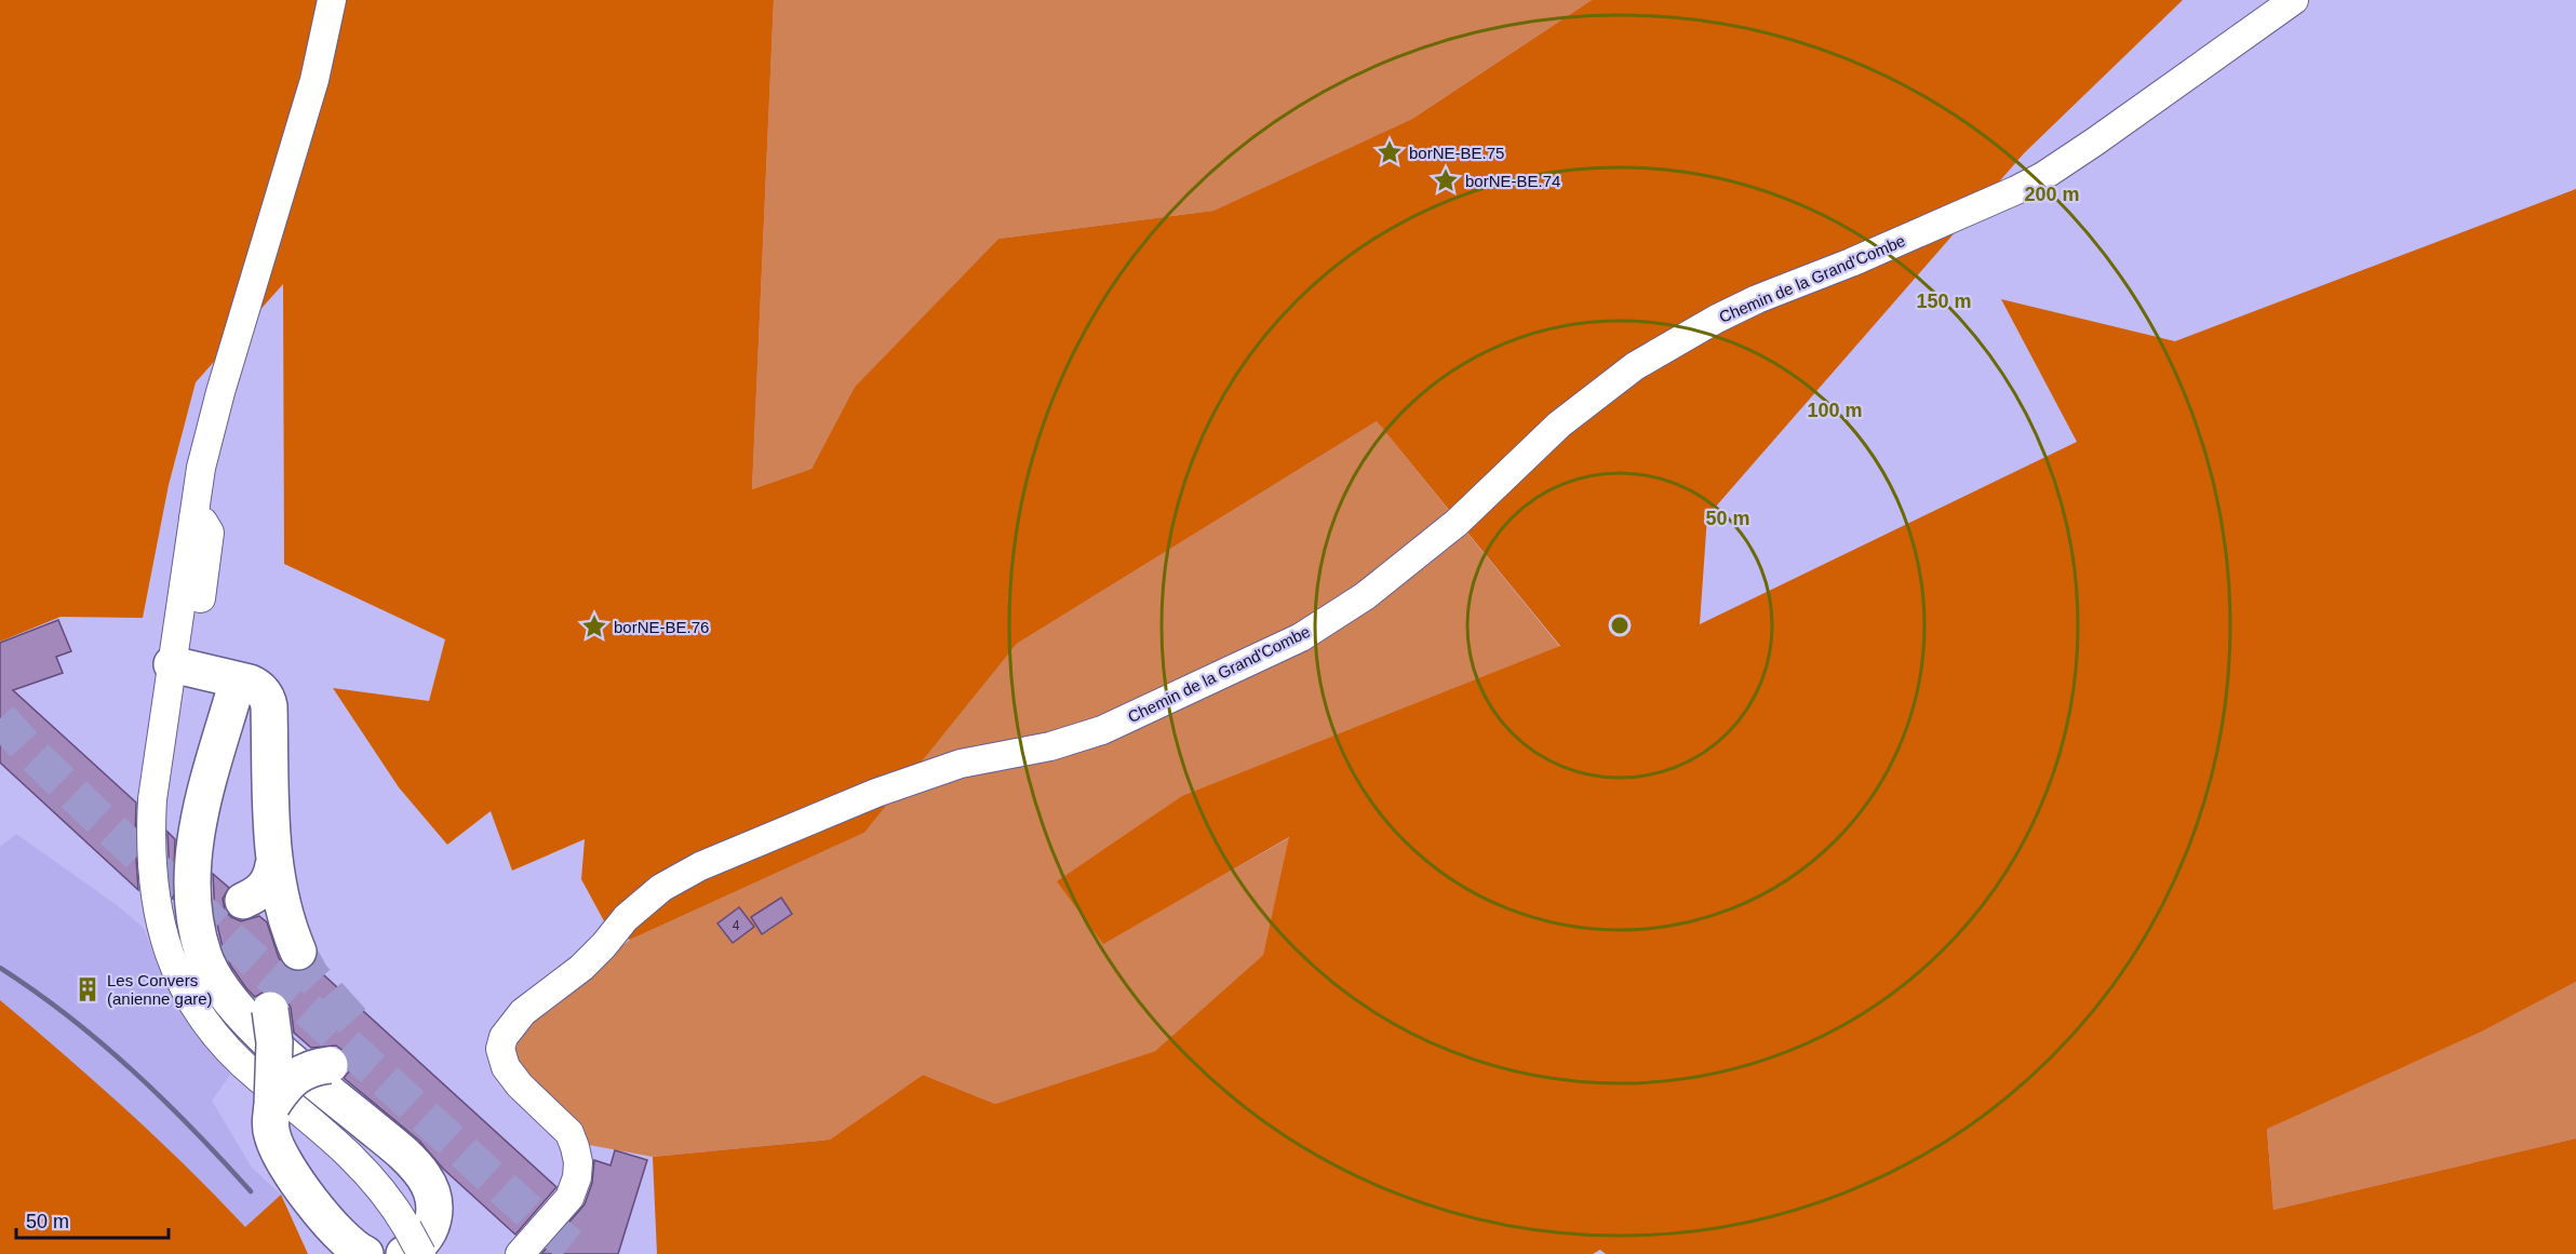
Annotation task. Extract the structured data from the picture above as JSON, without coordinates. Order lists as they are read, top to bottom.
{
  "streets": {
    "street": ["Chemin de la Grand'Combe"]
  },
  "places": {
    "place": ["borNE-BE.75", "borNE-BE.74", "borNE-BE.76"],
    "building": ["Les Convers (anienne gare)"]
  },
  "house_numbers": ["4"],
  "scale_bar": "50 m",
  "rings": [
    "200 m",
    "150 m",
    "100 m",
    "50 m"
  ]
}
